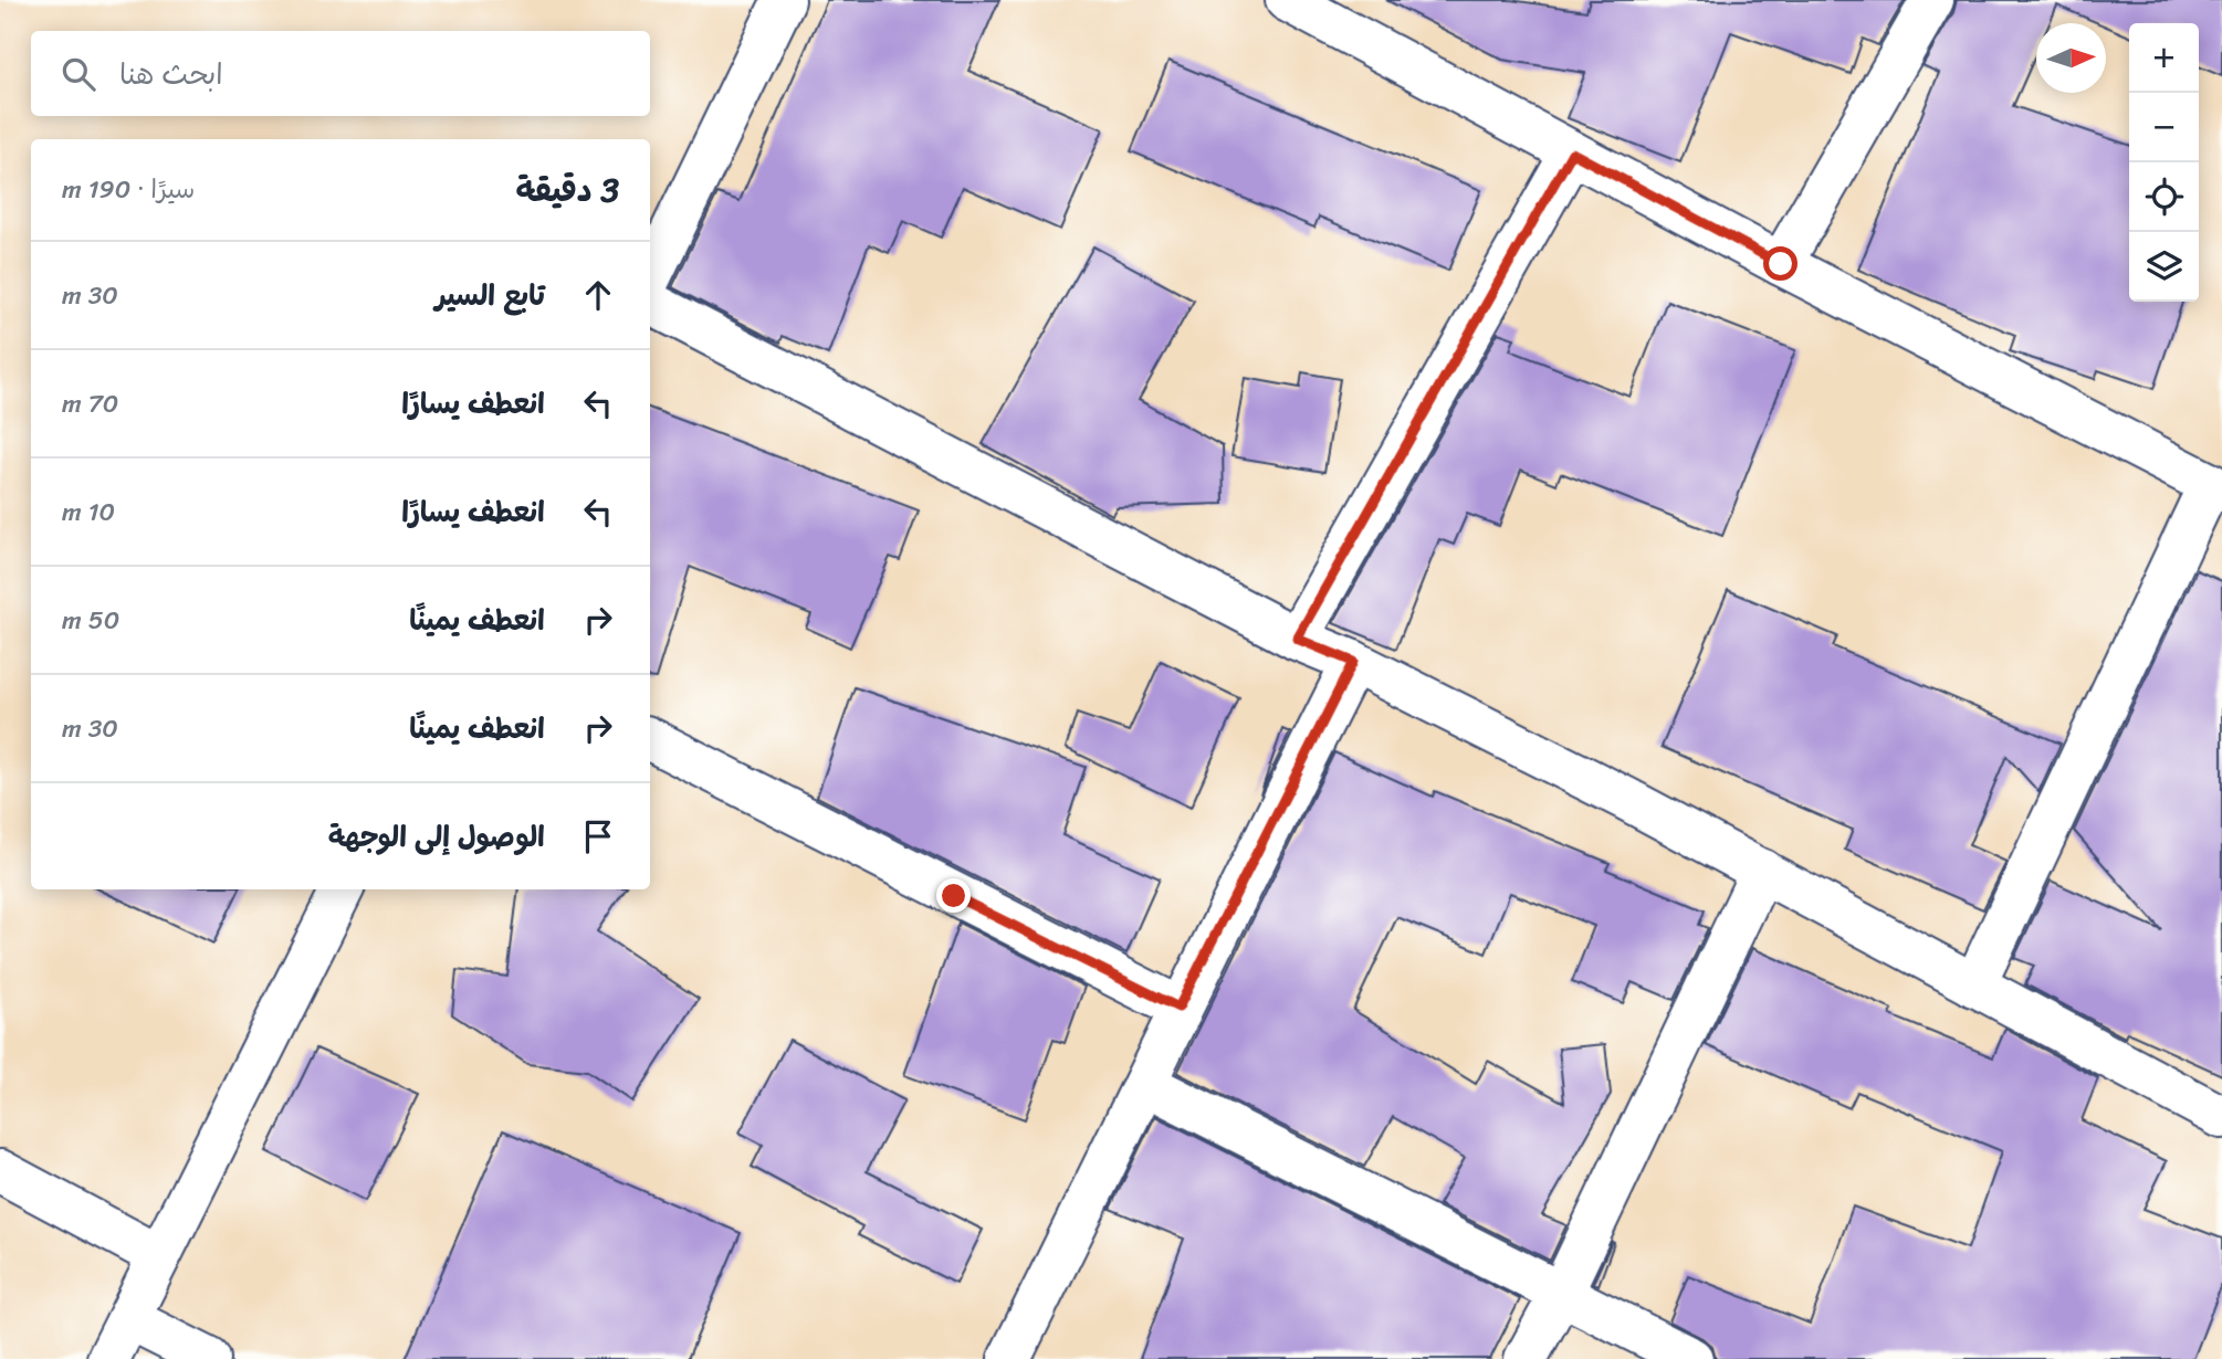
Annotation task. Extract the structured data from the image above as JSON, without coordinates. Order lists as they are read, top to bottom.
{
  "north": "right",
  "page": {
    "map_buttons": ["+", "−"],
    "search": "ابحث هنا",
    "heading": ["3 دقيقة", "سيرًا · 190 m"],
    "list": [
      ["تابع السير", "30 m"],
      ["انعطف يسارًا", "70 m"],
      ["انعطف يسارًا", "10 m"],
      ["انعطف يمينًا", "50 m"],
      ["انعطف يمينًا", "30 m"],
      "الوصول إلى الوجهة"
    ]
  }
}
